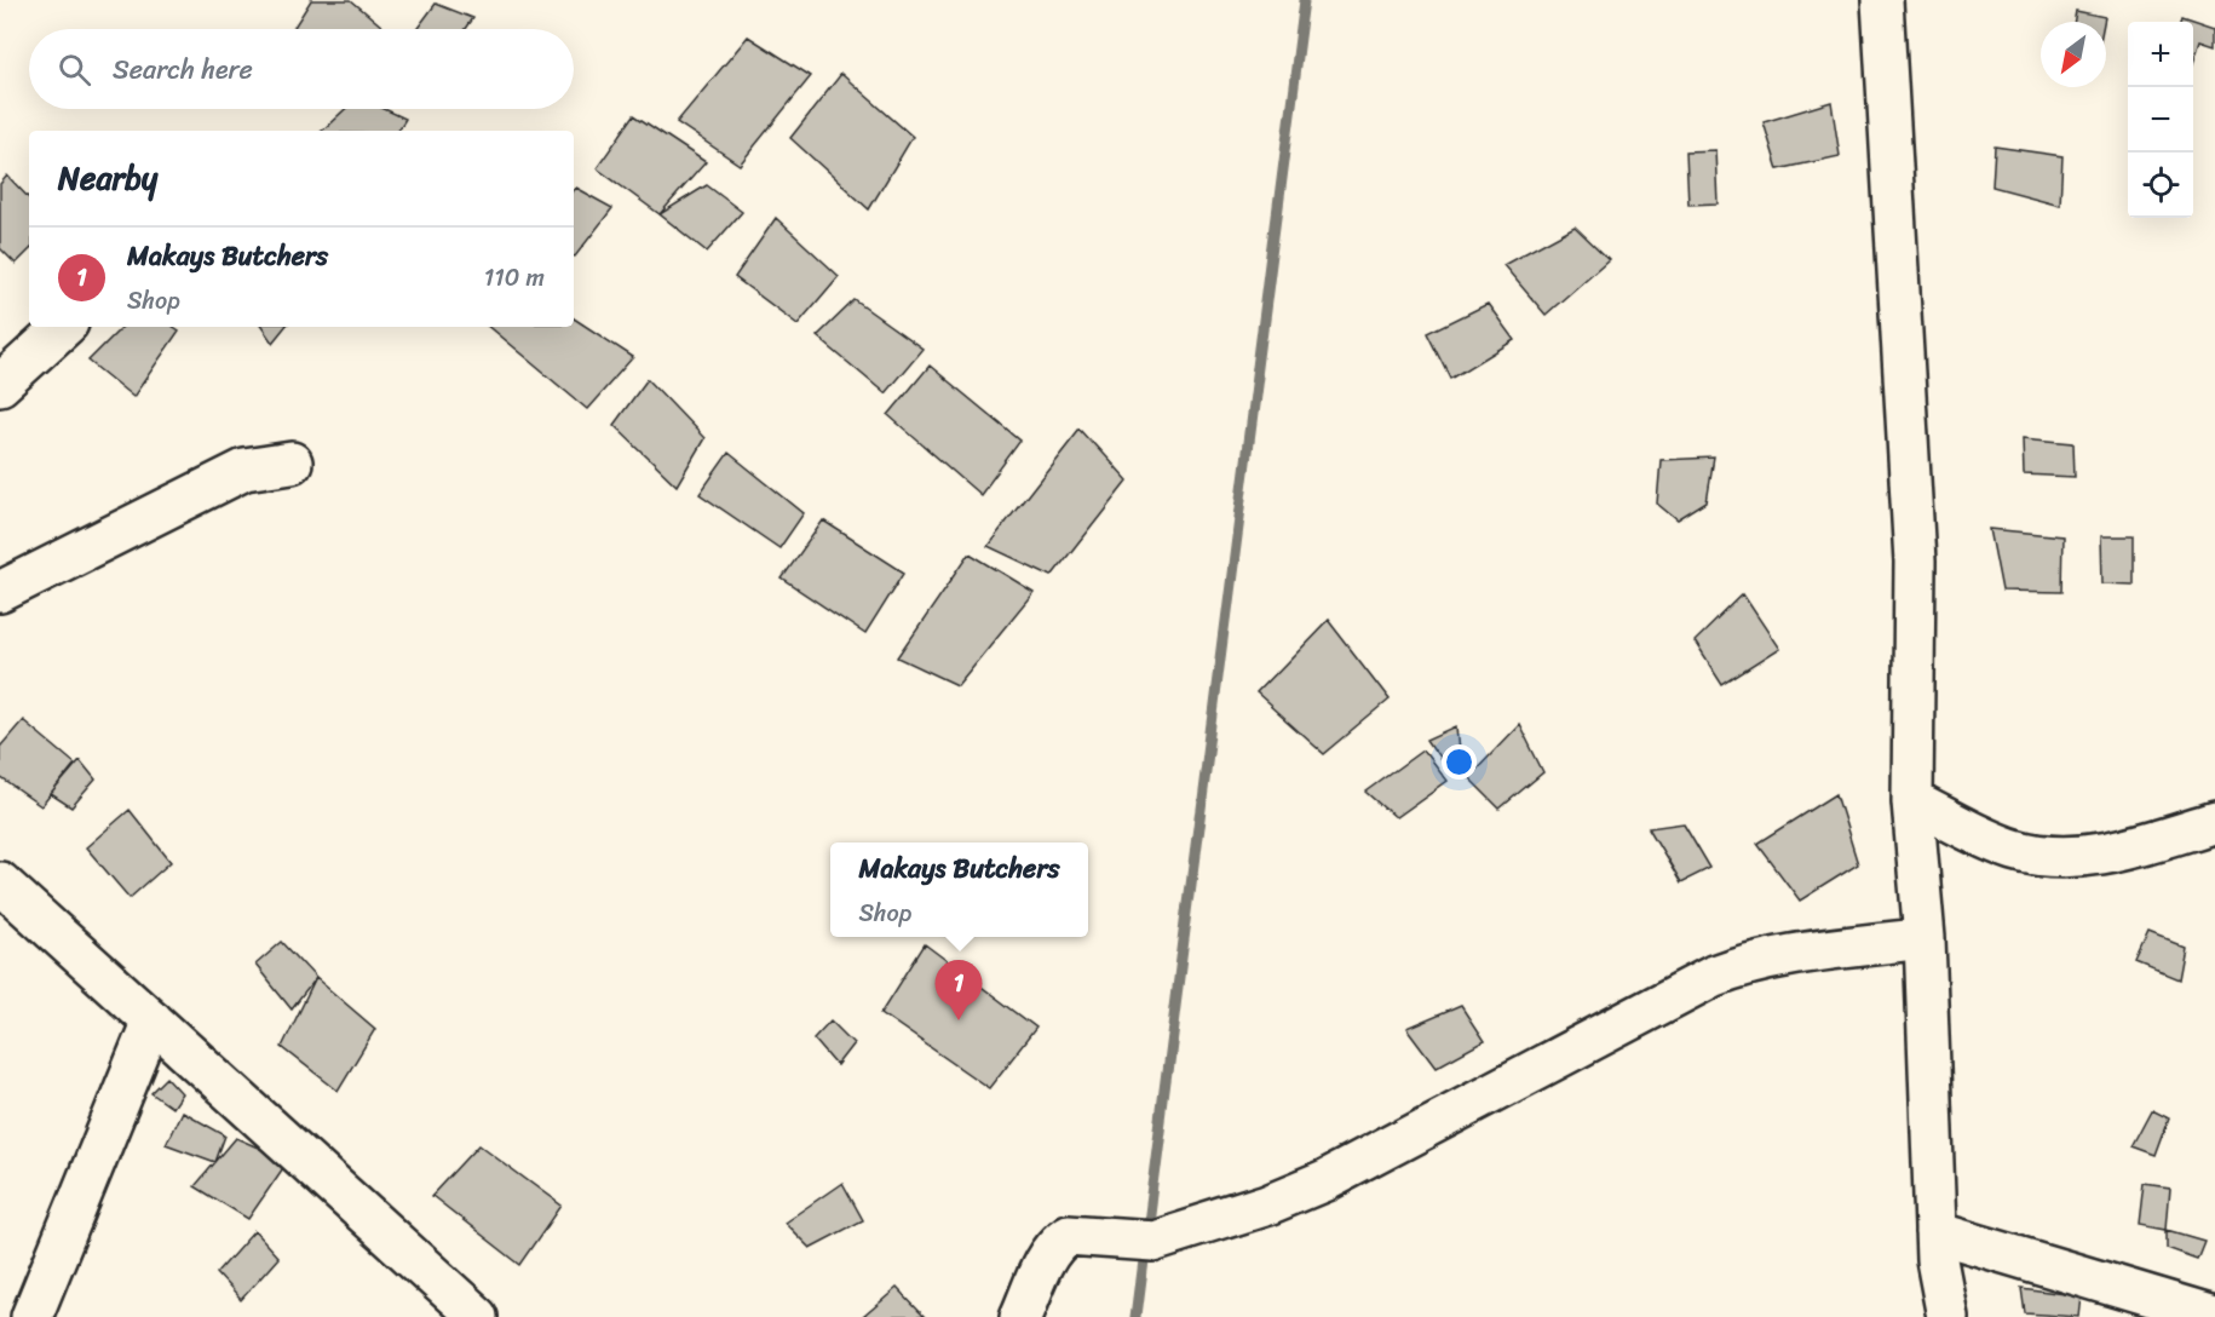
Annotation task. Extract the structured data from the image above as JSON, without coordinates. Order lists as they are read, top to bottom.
{
  "north": "bottom left",
  "page": {
    "map_buttons": ["+", "−"],
    "search": "Search here",
    "heading": "Nearby",
    "list": [
      {
        "mark": "1",
        "name": "Makays Butchers",
        "note": "Shop",
        "value": "110 m"
      }
    ],
    "popup": ["Makays Butchers", "Shop"],
    "pins": "1"
  }
}
